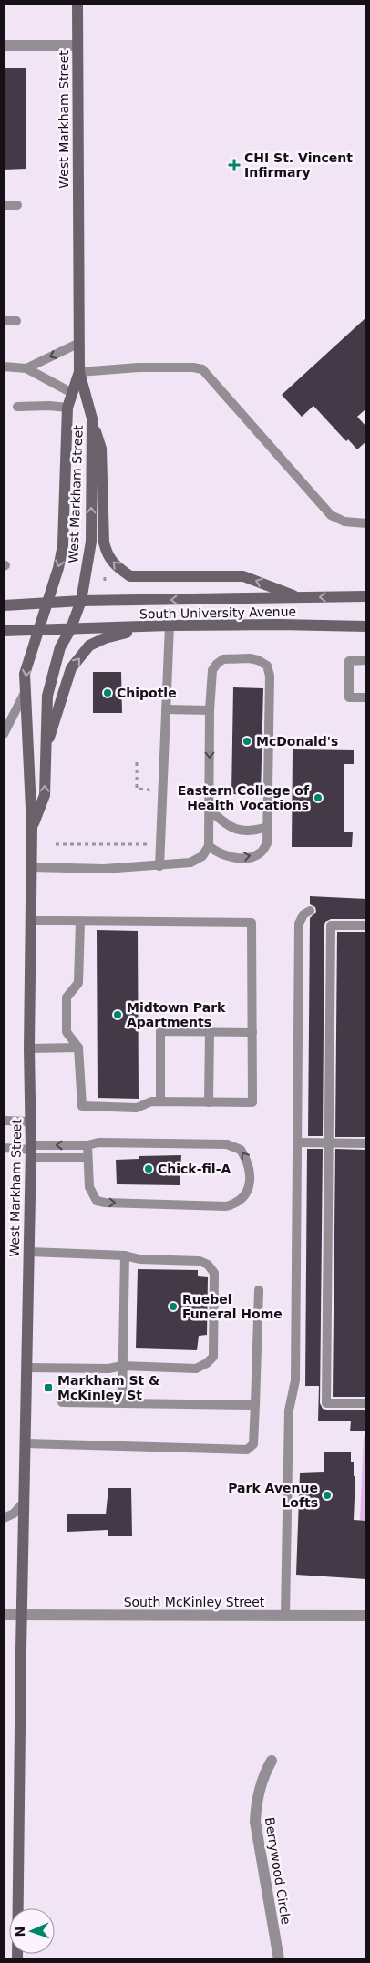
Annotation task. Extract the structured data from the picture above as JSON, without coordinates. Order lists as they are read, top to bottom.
{
  "streets": {
    "main road": ["West Markham Street", "South University Avenue"],
    "street": ["South McKinley Street", "Berrywood Circle"]
  },
  "crossings": [
    ["West Markham Street", "South University Avenue"],
    ["West Markham Street", "South McKinley Street"]
  ],
  "places": {
    "health": ["CHI St. Vincent Infirmary"],
    "other": [
      "Chipotle",
      "McDonald's",
      "Eastern College of Health Vocations",
      "Midtown Park Apartments",
      "Chick-fil-A",
      "Ruebel Funeral Home",
      "Park Avenue Lofts"
    ],
    "transit": ["Markham St & McKinley St"]
  },
  "north": "left"
}
